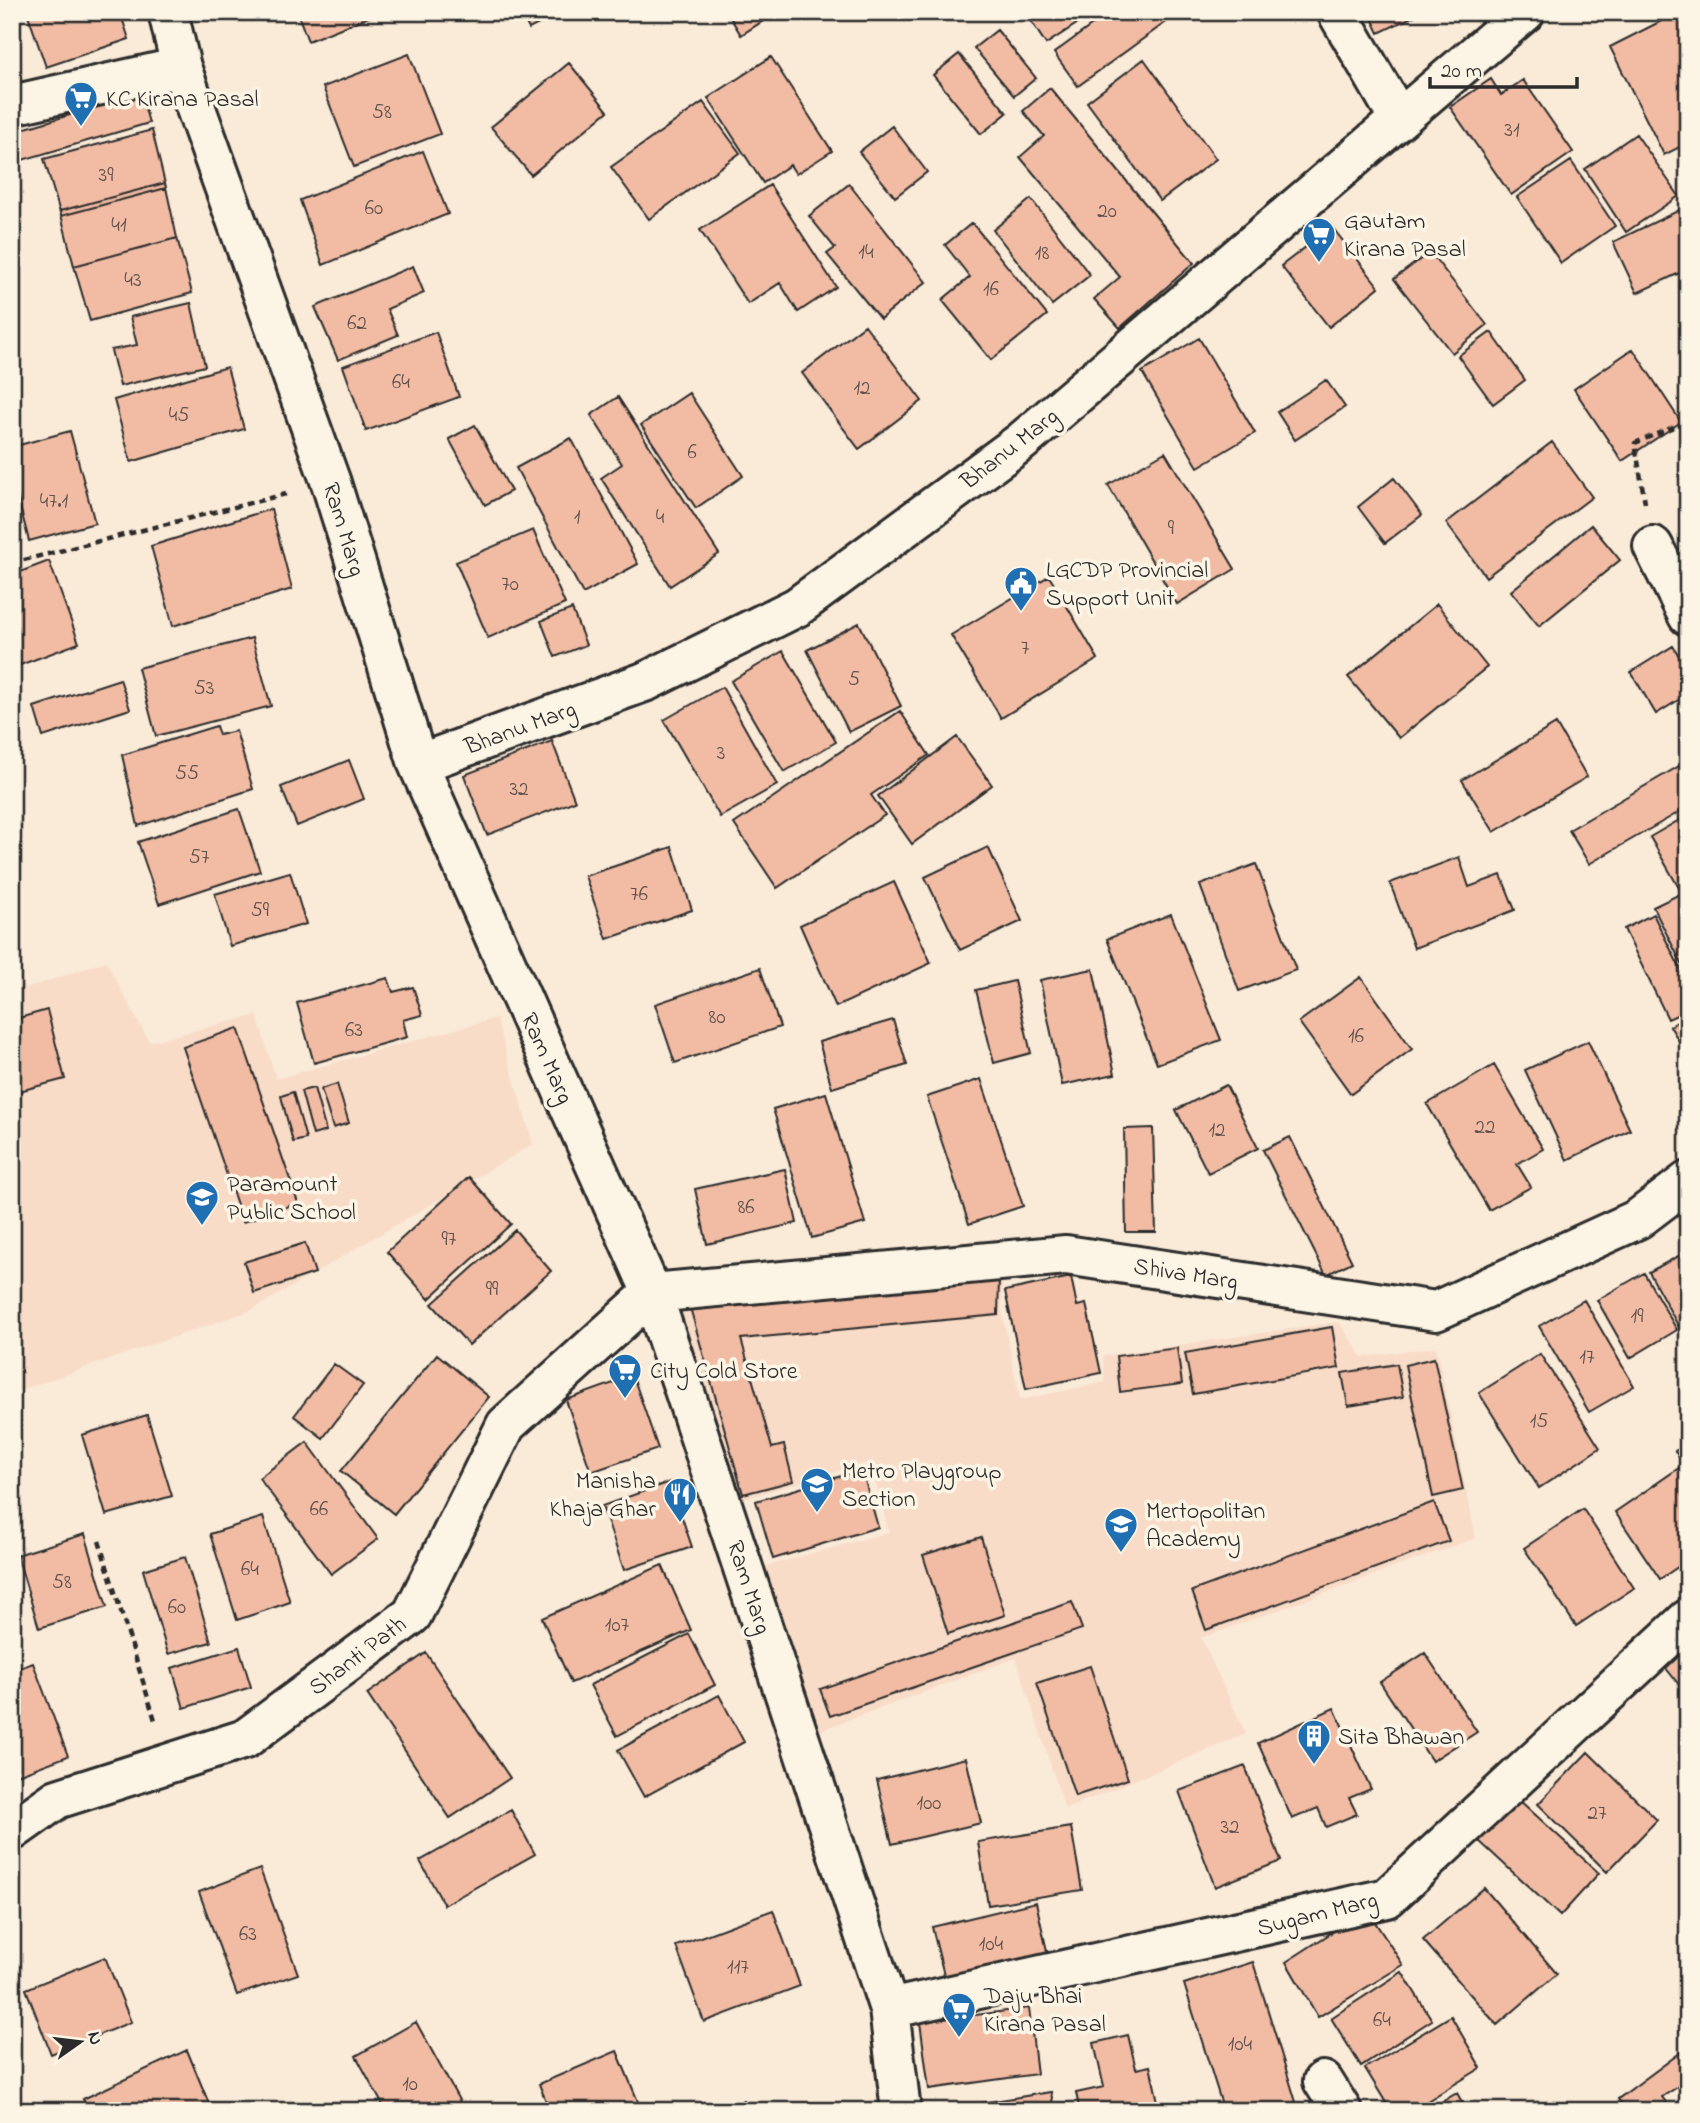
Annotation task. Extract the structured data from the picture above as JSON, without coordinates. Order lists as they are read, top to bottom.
{
  "streets": {
    "street": [
      "Bhanu Marg",
      "Ram Marg",
      "Shiva Marg",
      "Shanti Path",
      "Sugam Marg"
    ]
  },
  "crossings": [
    ["Bhanu Marg", "Ram Marg"],
    ["Ram Marg", "Shiva Marg"],
    ["Ram Marg", "Shanti Path"],
    ["Ram Marg", "Sugam Marg"],
    ["Shiva Marg", "Shanti Path"]
  ],
  "places": {
    "supermarket": [
      "KC Kirana Pasal",
      "Gautam Kirana Pasal",
      "City Cold Store",
      "Daju Bhai Kirana Pasal"
    ],
    "public building": ["LGCDP Provincial Support Unit"],
    "school or university": ["Paramount Public School", "Metro Playgroup Section", "Mertopolitan Academy"],
    "restaurant": ["Manisha Khaja Ghar"],
    "building": ["Sita Bhawan"]
  },
  "house_numbers": [
    "58",
    "31",
    "39",
    "60",
    "20",
    "41",
    "14",
    "18",
    "43",
    "16",
    "62",
    "64",
    "12",
    "45",
    "6",
    "47.1",
    "1",
    "4",
    "9",
    "70",
    "7",
    "5",
    "53",
    "3",
    "55",
    "32",
    "57",
    "76",
    "59",
    "80",
    "63",
    "16",
    "22",
    "12",
    "86",
    "97",
    "99",
    "19",
    "17",
    "15",
    "66",
    "64",
    "58",
    "60",
    "107",
    "100",
    "27",
    "32",
    "63",
    "104",
    "117",
    "64",
    "104",
    "10"
  ],
  "scale_bar": "20 m",
  "north": "right"
}
